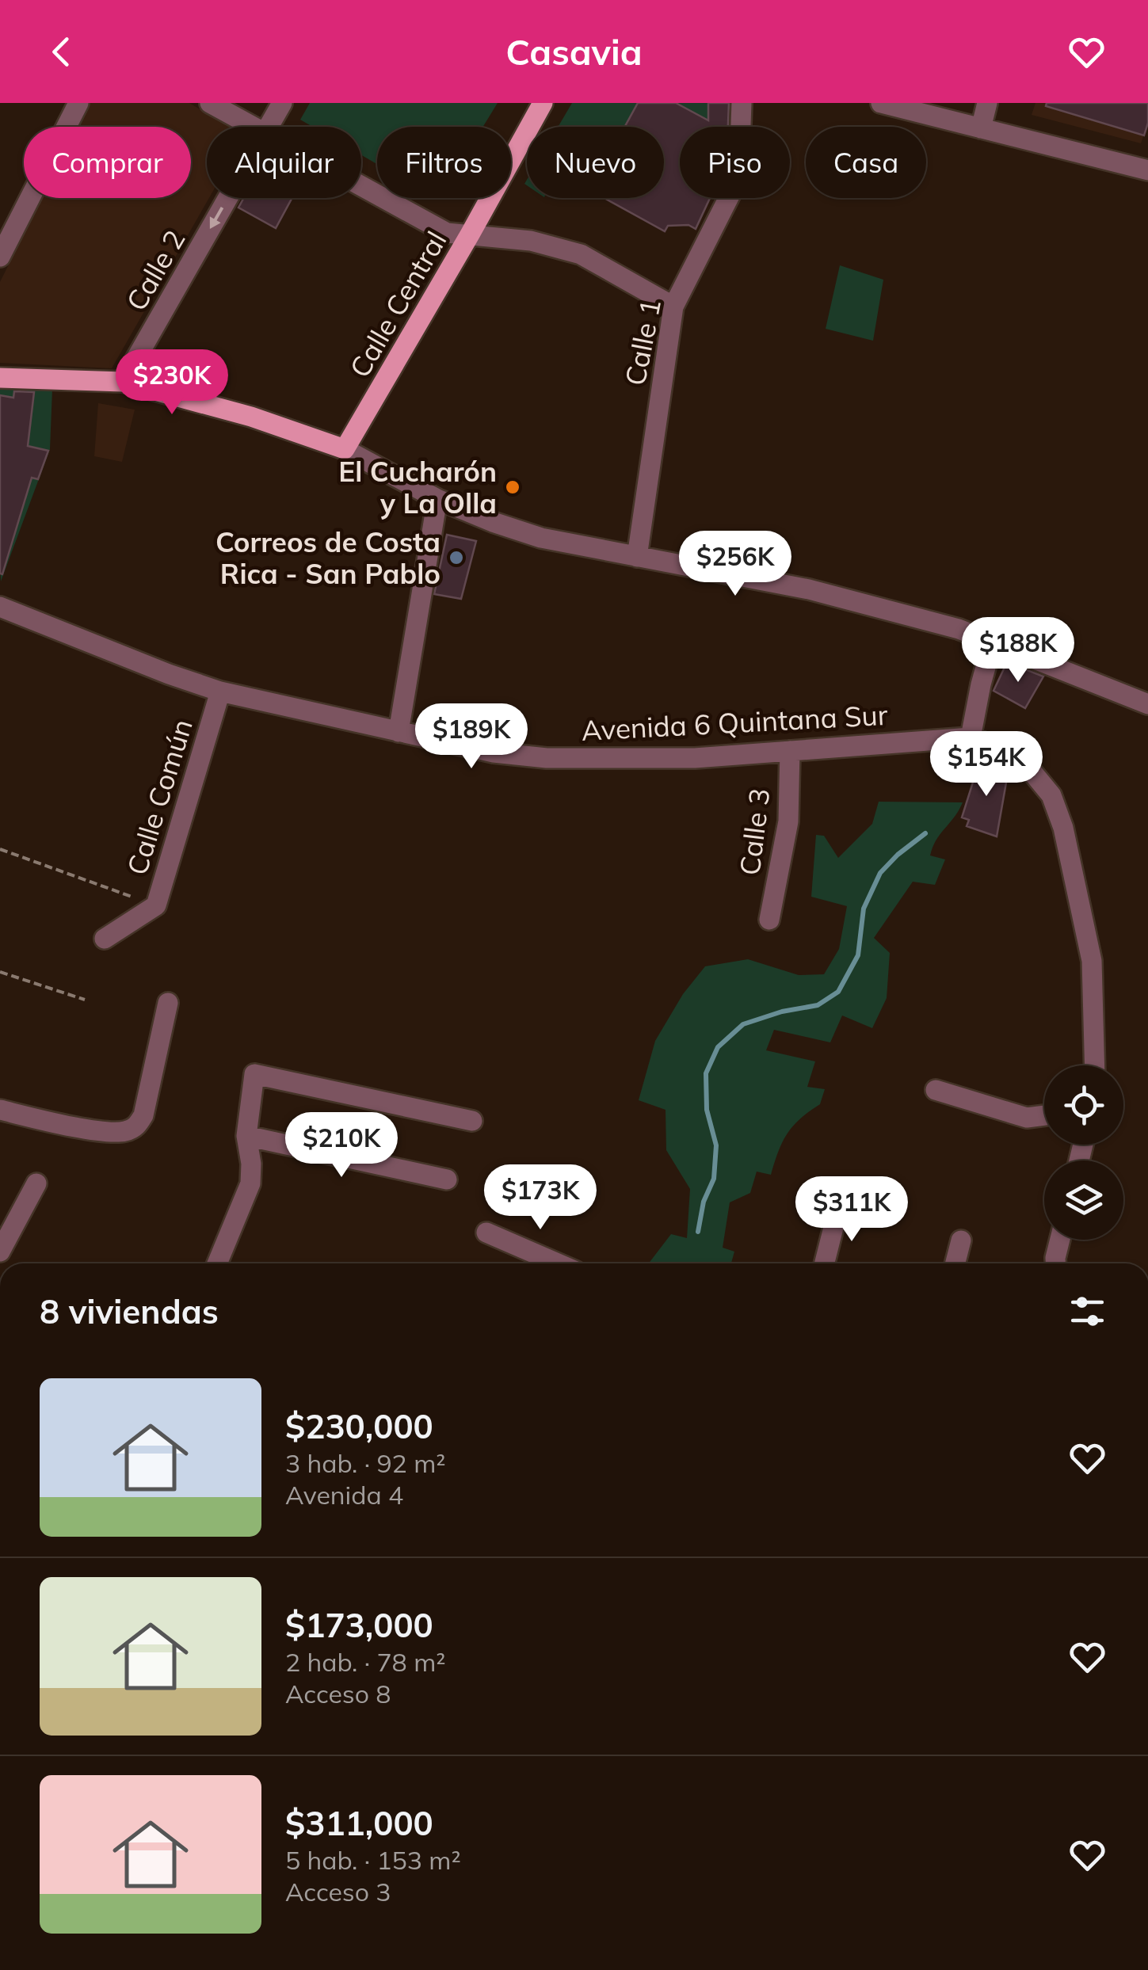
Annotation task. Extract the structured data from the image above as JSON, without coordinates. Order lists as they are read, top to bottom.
{
  "streets": {
    "main road": ["Calle Central"],
    "street": [
      "Calle 2",
      "Calle 1",
      "Avenida 6 Quintana Sur",
      "Calle Común",
      "Calle 3"
    ]
  },
  "crossings": [
    ["Avenida 6 Quintana Sur", "Calle Común"],
    ["Avenida 6 Quintana Sur", "Calle 3"]
  ],
  "places": ["El Cucharón y La Olla", "Correos de Costa Rica - San Pablo"],
  "page": {
    "header": "Casavia",
    "chip": [
      "Comprar",
      "Alquilar",
      "Filtros",
      "Nuevo",
      "Piso",
      "Casa"
    ],
    "price": [
      "$230K",
      "$256K",
      "$188K",
      "$189K",
      "$154K",
      "$210K",
      "$173K",
      "$311K"
    ],
    "heading": "8 viviendas",
    "list": [
      {
        "name": "$230,000",
        "note": "3 hab. · 92 m² · Avenida 4"
      },
      {
        "name": "$173,000",
        "note": "2 hab. · 78 m² · Acceso 8"
      },
      {
        "name": "$311,000",
        "note": "5 hab. · 153 m² · Acceso 3"
      }
    ]
  }
}
